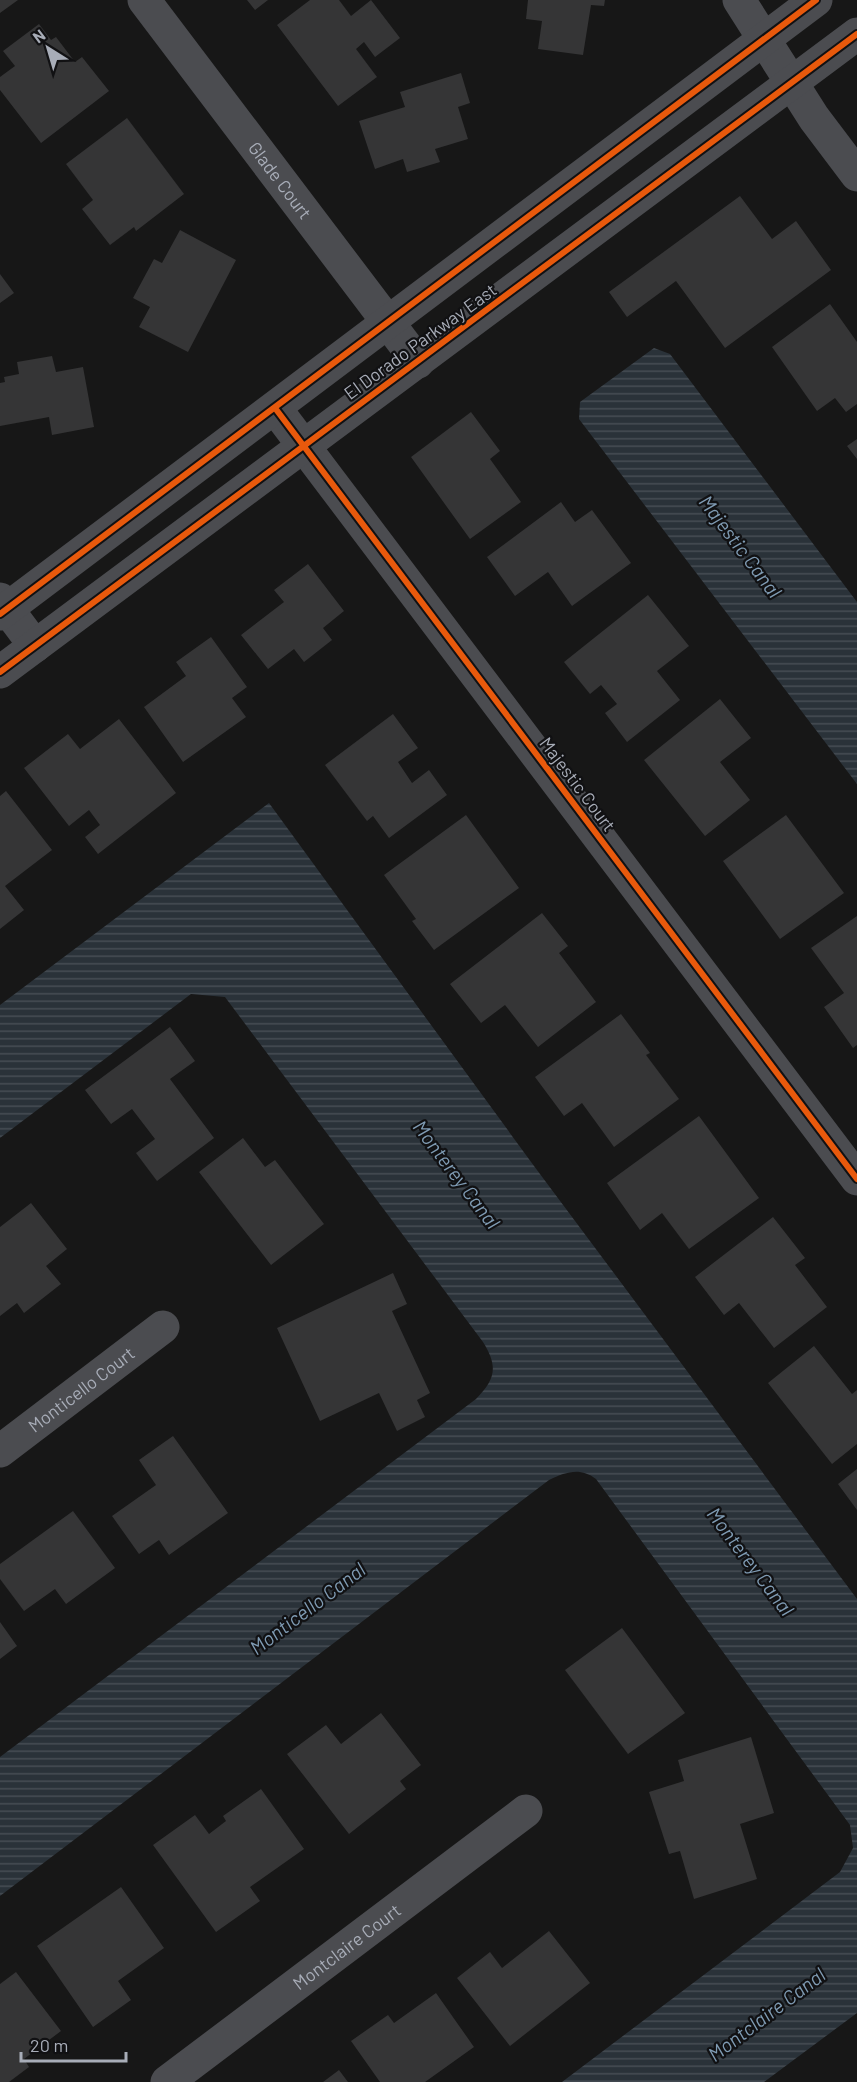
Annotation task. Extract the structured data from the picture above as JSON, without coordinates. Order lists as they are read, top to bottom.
{
  "streets": {
    "street": [
      "Glade Court",
      "El Dorado Parkway East",
      "Majestic Court",
      "Monticello Court",
      "Montclaire Court"
    ]
  },
  "crossings": [
    ["Glade Court", "El Dorado Parkway East"],
    ["El Dorado Parkway East", "Majestic Court"]
  ],
  "water": [
    "Majestic Canal",
    "Monterey Canal",
    "Monticello Canal",
    "Montclaire Canal"
  ],
  "scale_bar": "20 m",
  "north": "top left"
}
